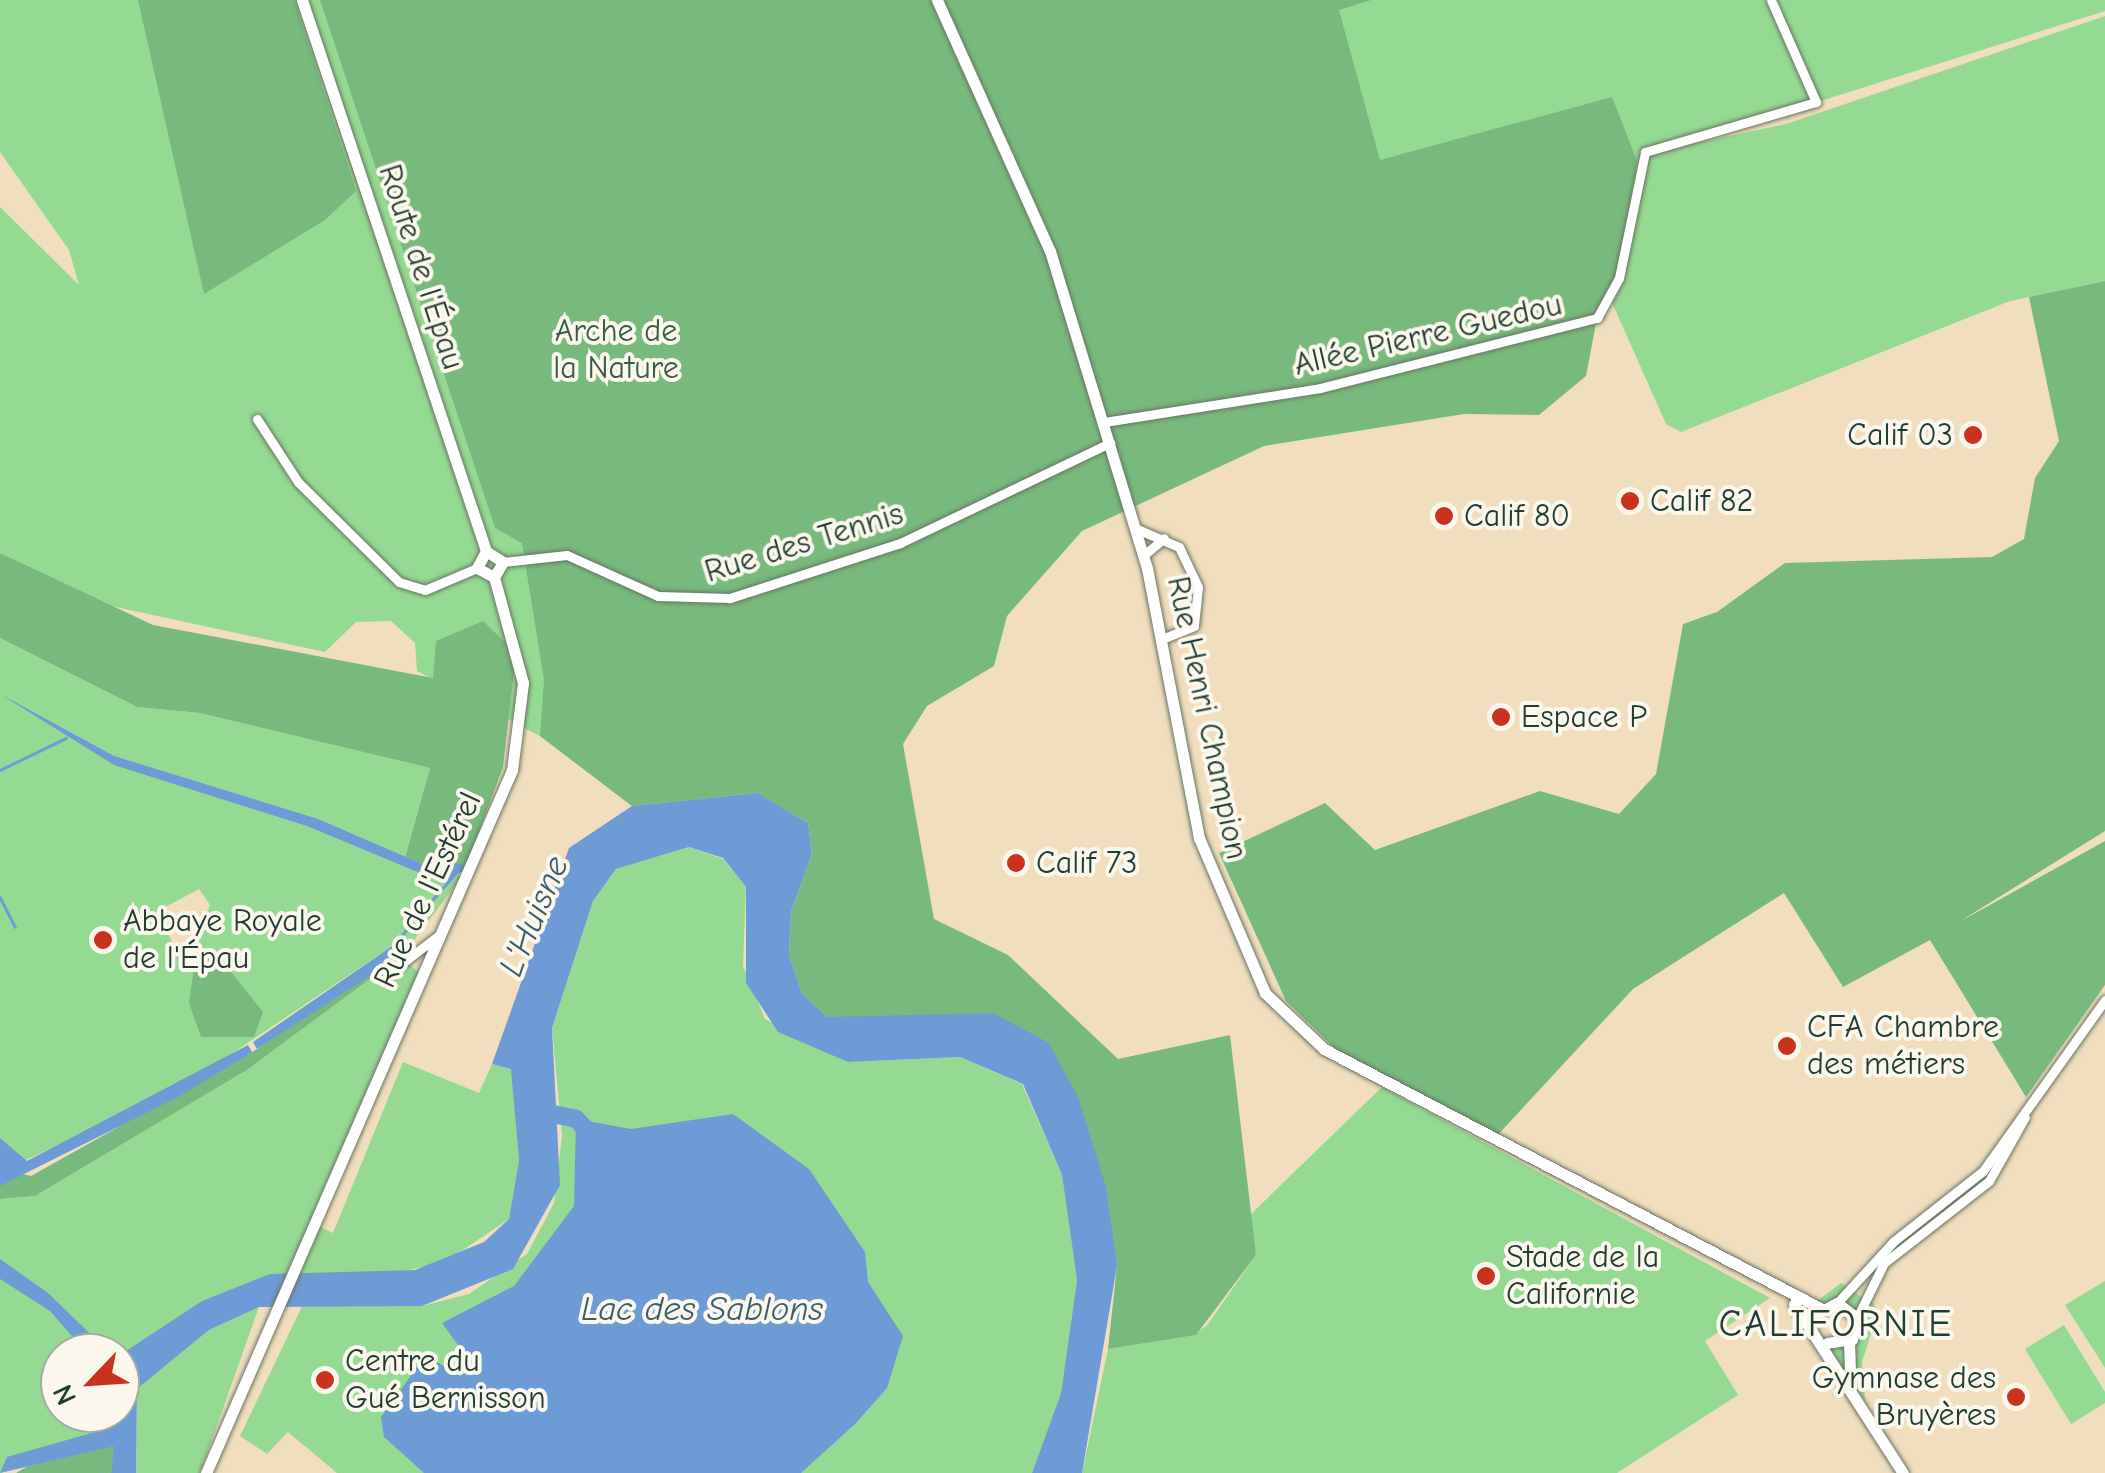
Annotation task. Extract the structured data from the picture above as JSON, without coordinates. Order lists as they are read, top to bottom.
{
  "streets": {
    "street": [
      "Route de l'Épau",
      "Allée Pierre Guedou",
      "Rue des Tennis",
      "Rue Henri Champion",
      "Rue de l'Estérel"
    ]
  },
  "crossings": [
    ["Allée Pierre Guedou", "Rue Henri Champion"],
    ["Rue des Tennis", "Rue Henri Champion"]
  ],
  "districts": ["CALIFORNIE"],
  "water": ["L'Huisne", "Lac des Sablons"],
  "parks": ["Arche de la Nature"],
  "places": [
    "Calif 03",
    "Calif 82",
    "Calif 80",
    "Espace P",
    "Calif 73",
    "Abbaye Royale de l'Épau",
    "CFA Chambre des métiers",
    "Stade de la Californie",
    "Centre du Gué Bernisson",
    "Gymnase des Bruyères"
  ],
  "north": "bottom left"
}
